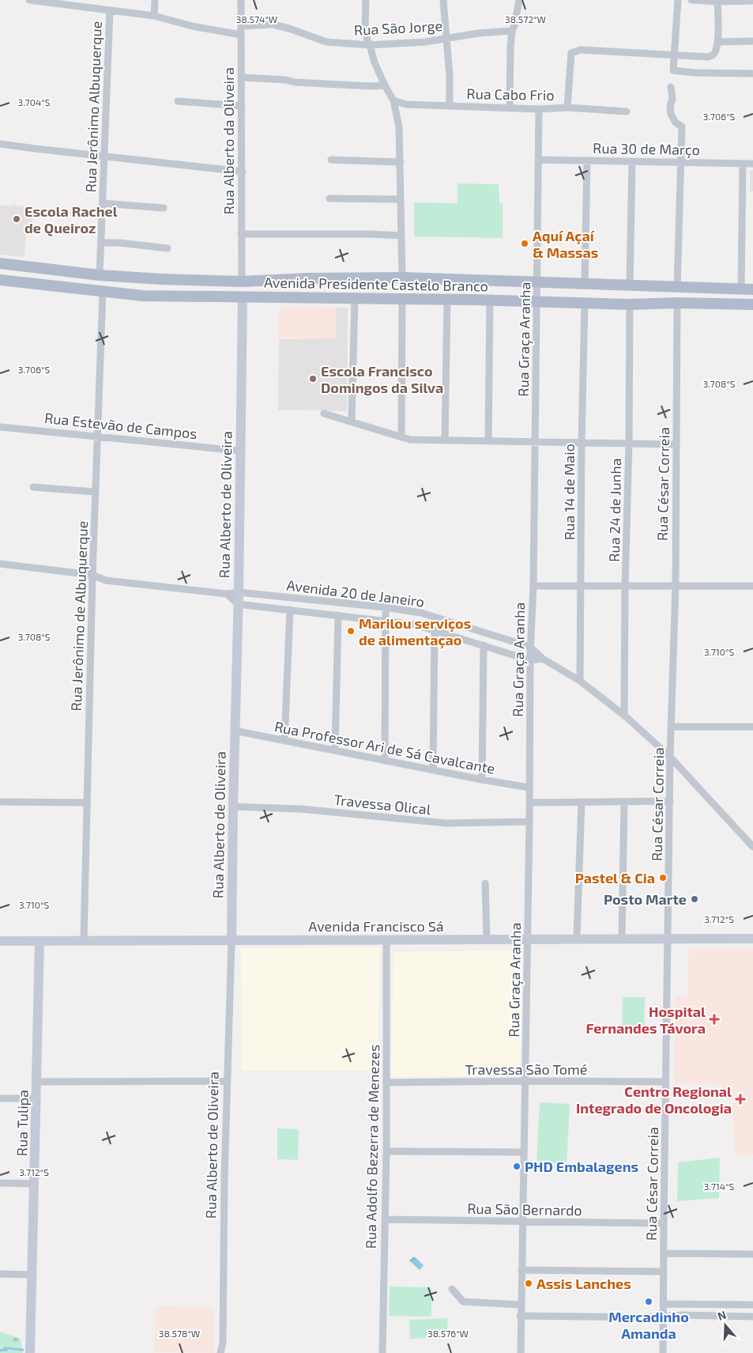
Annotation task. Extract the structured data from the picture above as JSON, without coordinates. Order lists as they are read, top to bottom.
{
  "streets": {
    "main road": ["Avenida Presidente Castelo Branco"],
    "street": [
      "Rua São Jorge",
      "Rua Cabo Frio",
      "Rua Jerônimo Albuquerque",
      "Rua Alberto da Oliveira",
      "Rua 30 de Março",
      "Rua Graça Aranha",
      "Rua Estevão de Campos",
      "Rua César Correia",
      "Rua 14 de Maio",
      "Rua Alberto de Oliveira",
      "Rua 24 de Junha",
      "Avenida 20 de Janeiro",
      "Rua Jerônimo de Albuquerque",
      "Rua Professor Ari de Sá Cavalcante",
      "Travessa Olical",
      "Avenida Francisco Sá",
      "Travessa São Tomé",
      "Rua Tulipa",
      "Rua Adolfo Bezerra de Menezes",
      "Rua São Bernardo"
    ]
  },
  "crossings": [
    ["Rua São Jorge", "Rua Alberto da Oliveira"],
    ["Rua Cabo Frio", "Rua Graça Aranha"],
    ["Rua Jerônimo Albuquerque", "Avenida Presidente Castelo Branco"],
    ["Rua Alberto da Oliveira", "Avenida Presidente Castelo Branco"],
    ["Rua 30 de Março", "Rua Graça Aranha"],
    ["Avenida Presidente Castelo Branco", "Rua Graça Aranha"],
    ["Avenida Presidente Castelo Branco", "Rua César Correia"],
    ["Avenida Presidente Castelo Branco", "Rua 14 de Maio"],
    ["Avenida Presidente Castelo Branco", "Rua Alberto de Oliveira"],
    ["Avenida Presidente Castelo Branco", "Rua 24 de Junha"],
    ["Avenida Presidente Castelo Branco", "Rua Jerônimo de Albuquerque"],
    ["Rua Graça Aranha", "Avenida 20 de Janeiro"],
    ["Rua Graça Aranha", "Rua Professor Ari de Sá Cavalcante"],
    ["Rua Graça Aranha", "Travessa Olical"],
    ["Rua Graça Aranha", "Avenida Francisco Sá"],
    ["Rua Graça Aranha", "Travessa São Tomé"],
    ["Rua Graça Aranha", "Rua São Bernardo"],
    ["Rua Estevão de Campos", "Rua Alberto de Oliveira"],
    ["Rua Estevão de Campos", "Rua Jerônimo de Albuquerque"],
    ["Rua César Correia", "Avenida 20 de Janeiro"],
    ["Rua César Correia", "Avenida Francisco Sá"],
    ["Rua César Correia", "Travessa São Tomé"],
    ["Rua César Correia", "Rua São Bernardo"],
    ["Rua 14 de Maio", "Avenida 20 de Janeiro"],
    ["Rua Alberto de Oliveira", "Avenida 20 de Janeiro"],
    ["Rua Alberto de Oliveira", "Rua Professor Ari de Sá Cavalcante"],
    ["Rua Alberto de Oliveira", "Travessa Olical"],
    ["Rua Alberto de Oliveira", "Avenida Francisco Sá"],
    ["Rua 24 de Junha", "Avenida 20 de Janeiro"],
    ["Avenida 20 de Janeiro", "Rua Jerônimo de Albuquerque"],
    ["Rua Jerônimo de Albuquerque", "Avenida Francisco Sá"],
    ["Avenida Francisco Sá", "Rua Tulipa"],
    ["Avenida Francisco Sá", "Rua Adolfo Bezerra de Menezes"],
    ["Travessa São Tomé", "Rua Adolfo Bezerra de Menezes"],
    ["Rua Adolfo Bezerra de Menezes", "Rua São Bernardo"]
  ],
  "places": {
    "other": [
      "Escola Rachel de Queiroz",
      "Aquí Açaí & Massas",
      "Escola Francisco Domingos da Silva",
      "Marilou serviços de alimentaçao",
      "Pastel & Cia",
      "Posto Marte",
      "PHD Embalagens",
      "Assis Lanches",
      "Mercadinho Amanda"
    ],
    "health": ["Hospital Fernandes Távora", "Centro Regional Integrado de Oncologia"]
  },
  "north": "top",
  "coordinates": [
    "38.572°W",
    "38.574°W",
    "3.704°S",
    "3.706°S",
    "3.708°S",
    "3.710°S",
    "3.712°S",
    "3.714°S",
    "38.578°W",
    "38.576°W"
  ]
}
